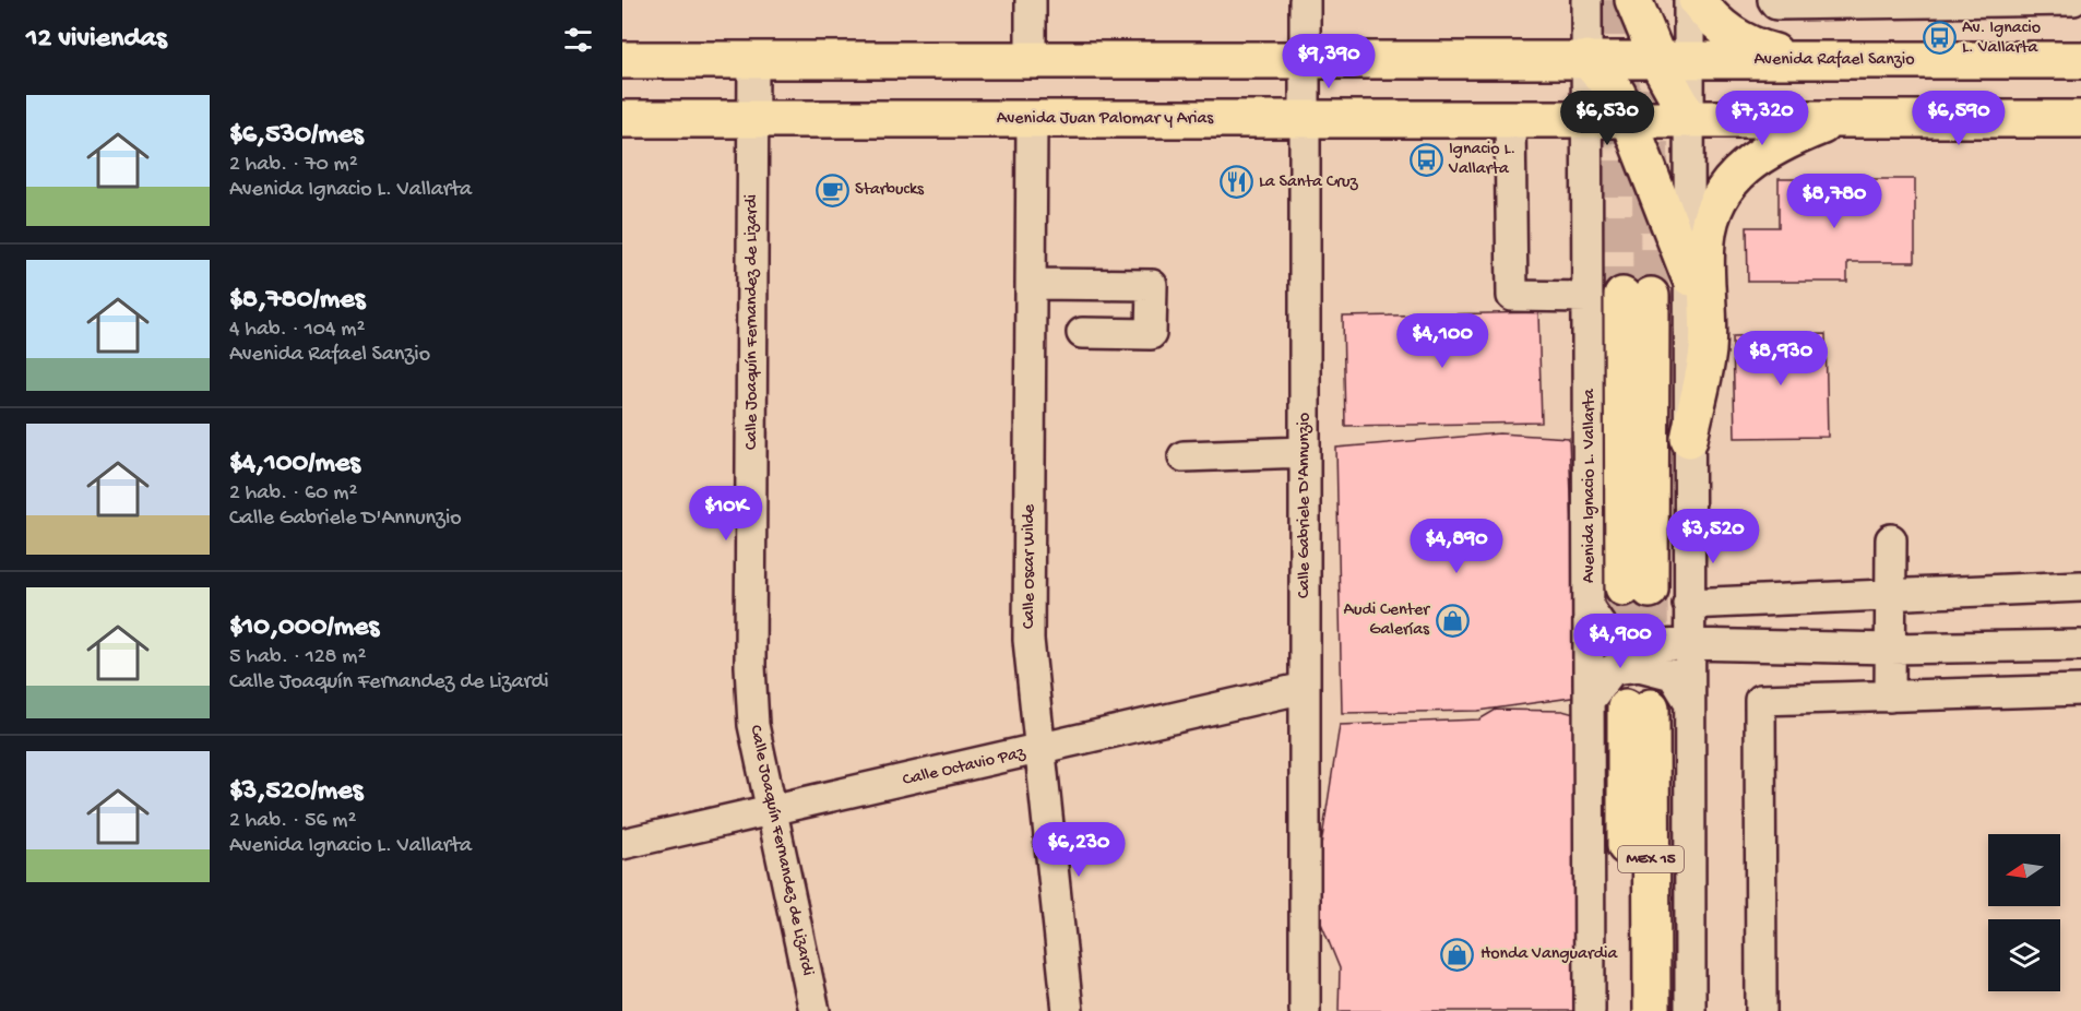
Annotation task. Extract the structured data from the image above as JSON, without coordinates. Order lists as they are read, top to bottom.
{
  "streets": {
    "main road": ["Avenida Rafael Sanzio", "Avenida Juan Palomar y Arias", "MEX 15"],
    "street": [
      "Calle Joaquín Fernandez de Lizardi",
      "Avenida Ignacio L. Vallarta",
      "Calle Gabriele D'Annunzio",
      "Calle Oscar Wilde",
      "Calle Octavio Paz"
    ]
  },
  "crossings": [
    ["Avenida Rafael Sanzio", "Avenida Ignacio L. Vallarta"],
    ["Avenida Juan Palomar y Arias", "Calle Joaquín Fernandez de Lizardi"],
    ["Avenida Juan Palomar y Arias", "Avenida Ignacio L. Vallarta"],
    ["Avenida Juan Palomar y Arias", "Calle Gabriele D'Annunzio"],
    ["Avenida Juan Palomar y Arias", "Calle Oscar Wilde"],
    ["Calle Joaquín Fernandez de Lizardi", "Calle Octavio Paz"],
    ["Calle Gabriele D'Annunzio", "Calle Octavio Paz"],
    ["Calle Oscar Wilde", "Calle Octavio Paz"]
  ],
  "places": {
    "bus stop": ["Av. Ignacio L. Vallarta", "Ignacio L. Vallarta"],
    "restaurant": ["La Santa Cruz"],
    "cafe": ["Starbucks"],
    "shop": ["Audi Center Galerías", "Honda Vanguardia"]
  },
  "north": "left",
  "page": {
    "heading": "12 viviendas",
    "price": [
      "$9,390",
      "$6,530",
      "$7,320",
      "$6,590",
      "$8,780",
      "$4,100",
      "$8,930",
      "$10K",
      "$3,520",
      "$4,890",
      "$4,900",
      "$6,230"
    ],
    "list": [
      {
        "name": "$6,530/mes",
        "note": "2 hab. · 70 m² · Avenida Ignacio L. Vallarta"
      },
      {
        "name": "$8,780/mes",
        "note": "4 hab. · 104 m² · Avenida Rafael Sanzio"
      },
      {
        "name": "$4,100/mes",
        "note": "2 hab. · 60 m² · Calle Gabriele D'Annunzio"
      },
      {
        "name": "$10,000/mes",
        "note": "5 hab. · 128 m² · Calle Joaquín Fernandez de Lizardi"
      },
      {
        "name": "$3,520/mes",
        "note": "2 hab. · 56 m² · Avenida Ignacio L. Vallarta"
      }
    ]
  }
}
